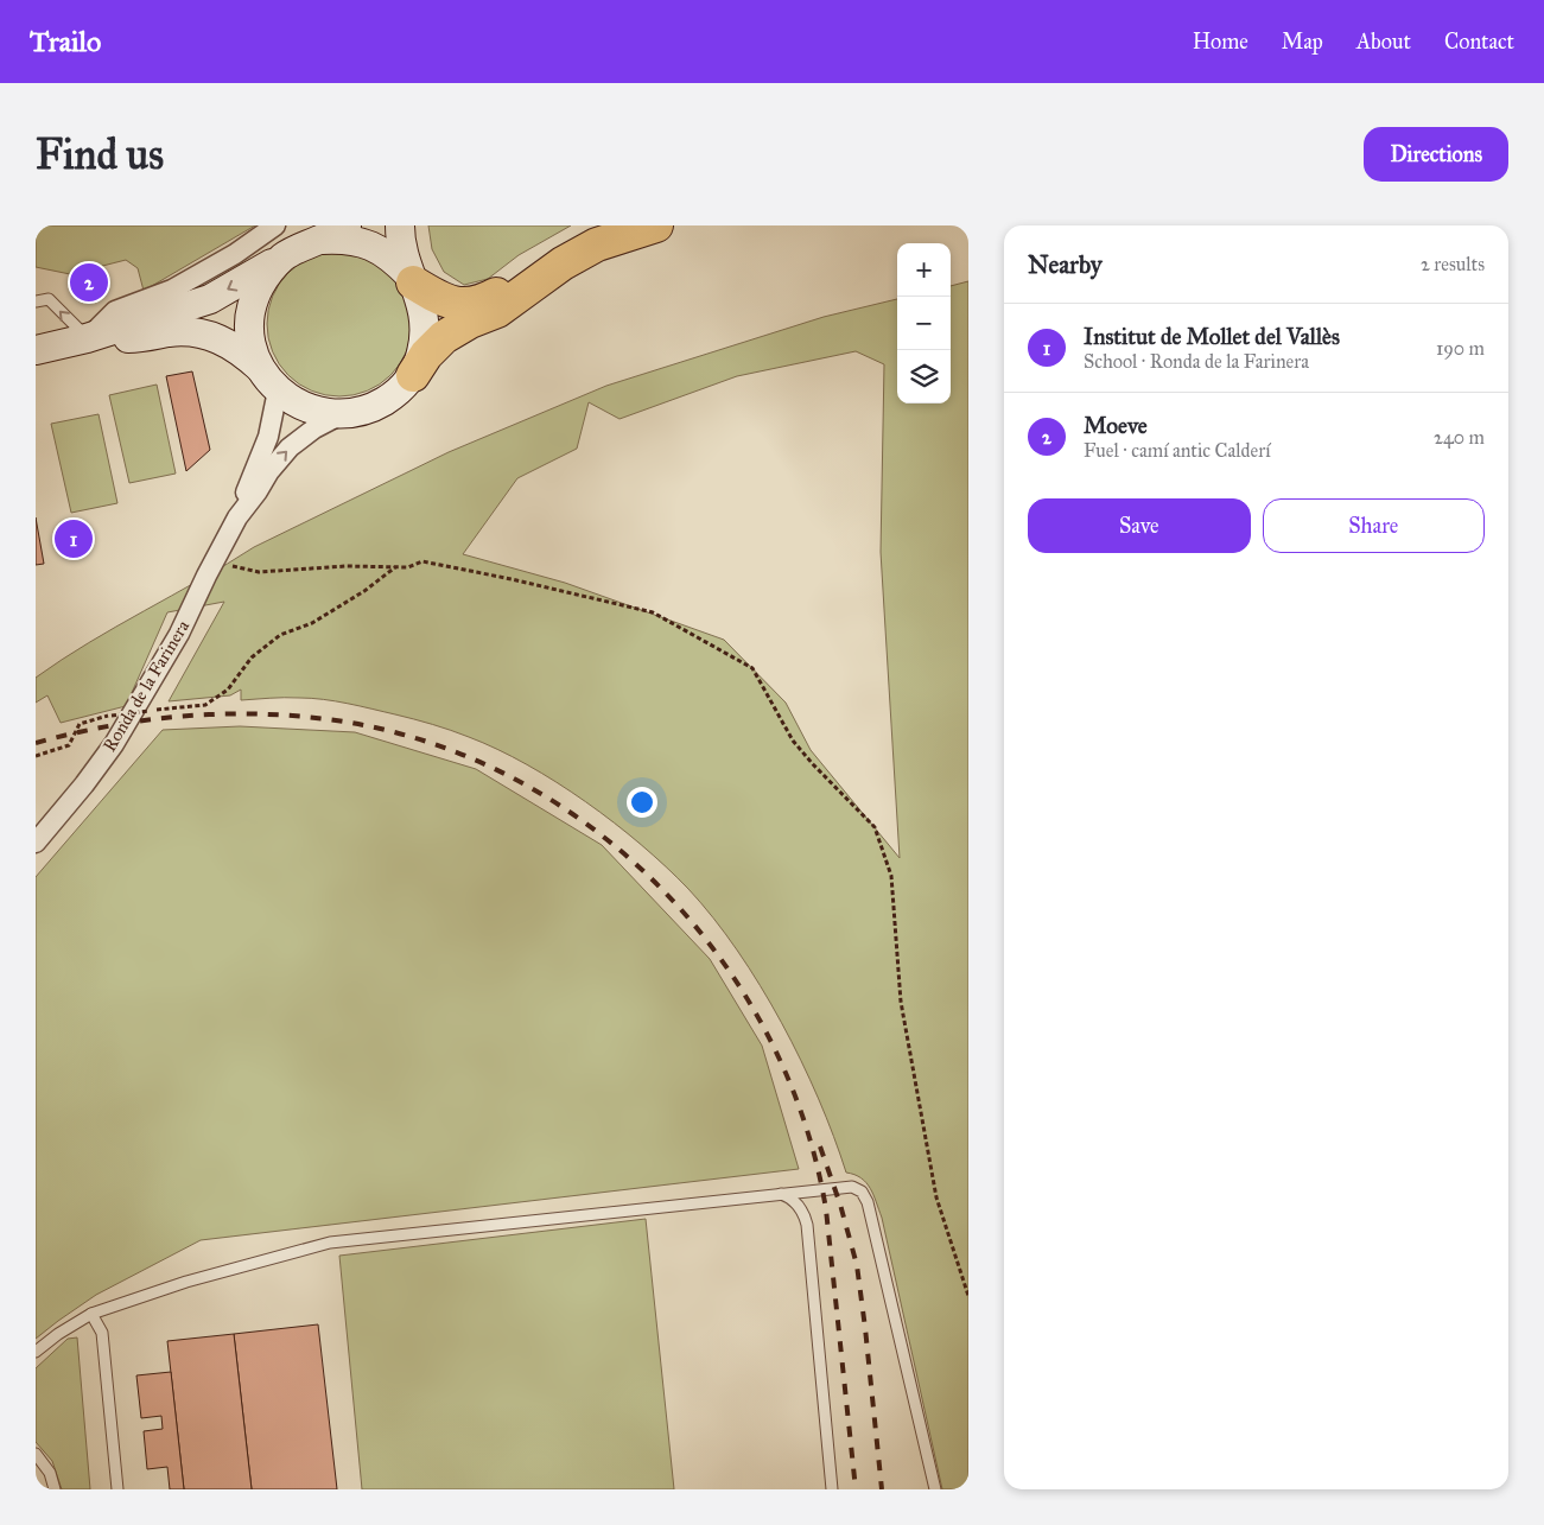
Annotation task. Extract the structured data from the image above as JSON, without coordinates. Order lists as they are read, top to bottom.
{
  "streets": {
    "street": ["Ronda de la Farinera"]
  },
  "page": {
    "header": "Trailo",
    "nav": [
      "Home",
      "Map",
      "About",
      "Contact"
    ],
    "buttons": [
      "Directions",
      ["Save", "Share"]
    ],
    "title": "Find us",
    "heading": ["Nearby", "2 results"],
    "map_buttons": ["+", "−"],
    "pins": ["2", "1"],
    "list": [
      {
        "mark": "1",
        "name": "Institut de Mollet del Vallès",
        "note": "School · Ronda de la Farinera",
        "value": "190 m"
      },
      {
        "mark": "2",
        "name": "Moeve",
        "note": "Fuel · camí antic Calderí",
        "value": "240 m"
      }
    ]
  }
}
